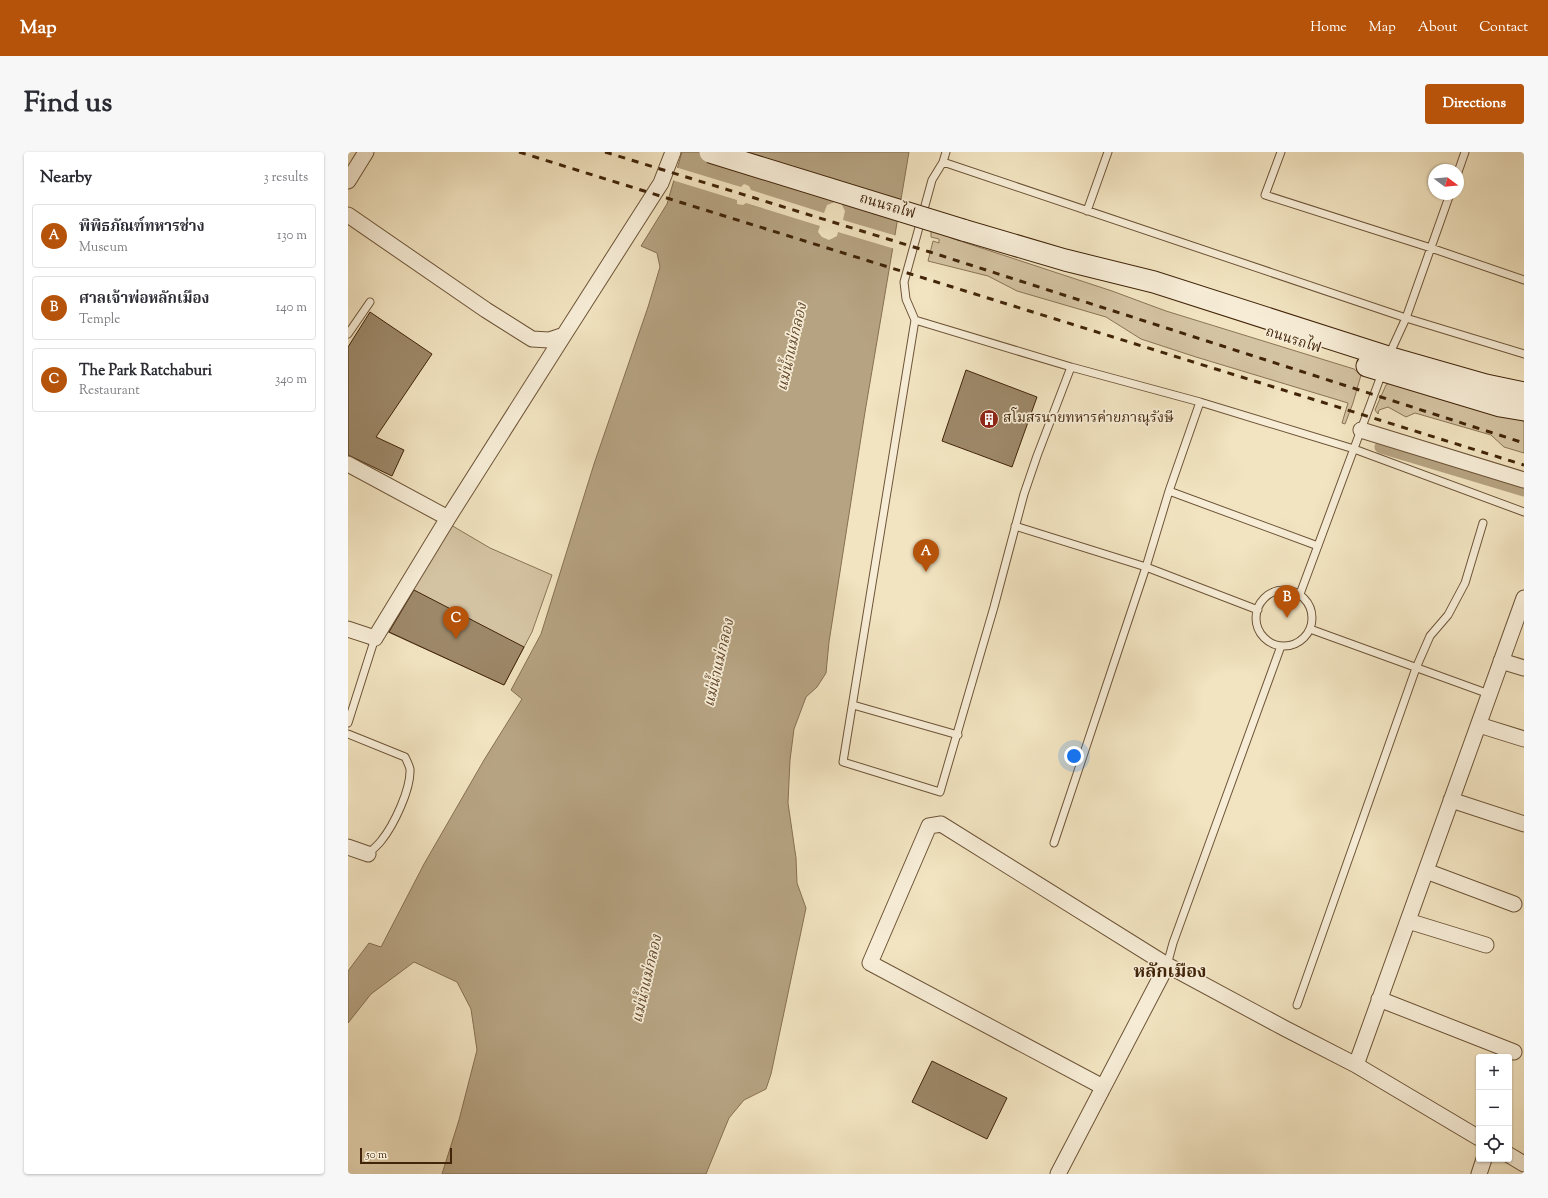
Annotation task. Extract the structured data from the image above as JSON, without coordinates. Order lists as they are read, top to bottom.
{
  "streets": {
    "main road": ["ถนนรถไฟ"]
  },
  "districts": ["หลักเมือง"],
  "water": ["แม่น้ำแม่กลอง"],
  "places": {
    "building": ["สโมสรนายทหารค่ายภาณุรังษี"]
  },
  "scale_bar": "50 m",
  "north": "right",
  "page": {
    "header": "Map",
    "nav": [
      "Home",
      "Map",
      "About",
      "Contact"
    ],
    "title": "Find us",
    "buttons": "Directions",
    "heading": ["Nearby", "3 results"],
    "list": [
      {
        "mark": "A",
        "name": "พิพิธภัณฑ์ทหารช่าง",
        "note": "Museum",
        "value": "130 m"
      },
      {
        "mark": "B",
        "name": "ศาลเจ้าพ่อหลักเมือง",
        "note": "Temple",
        "value": "140 m"
      },
      {
        "mark": "C",
        "name": "The Park Ratchaburi",
        "note": "Restaurant",
        "value": "340 m"
      }
    ],
    "pins": ["A", "B", "C"],
    "map_buttons": ["+", "−"],
    "scale": "50 m"
  }
}
